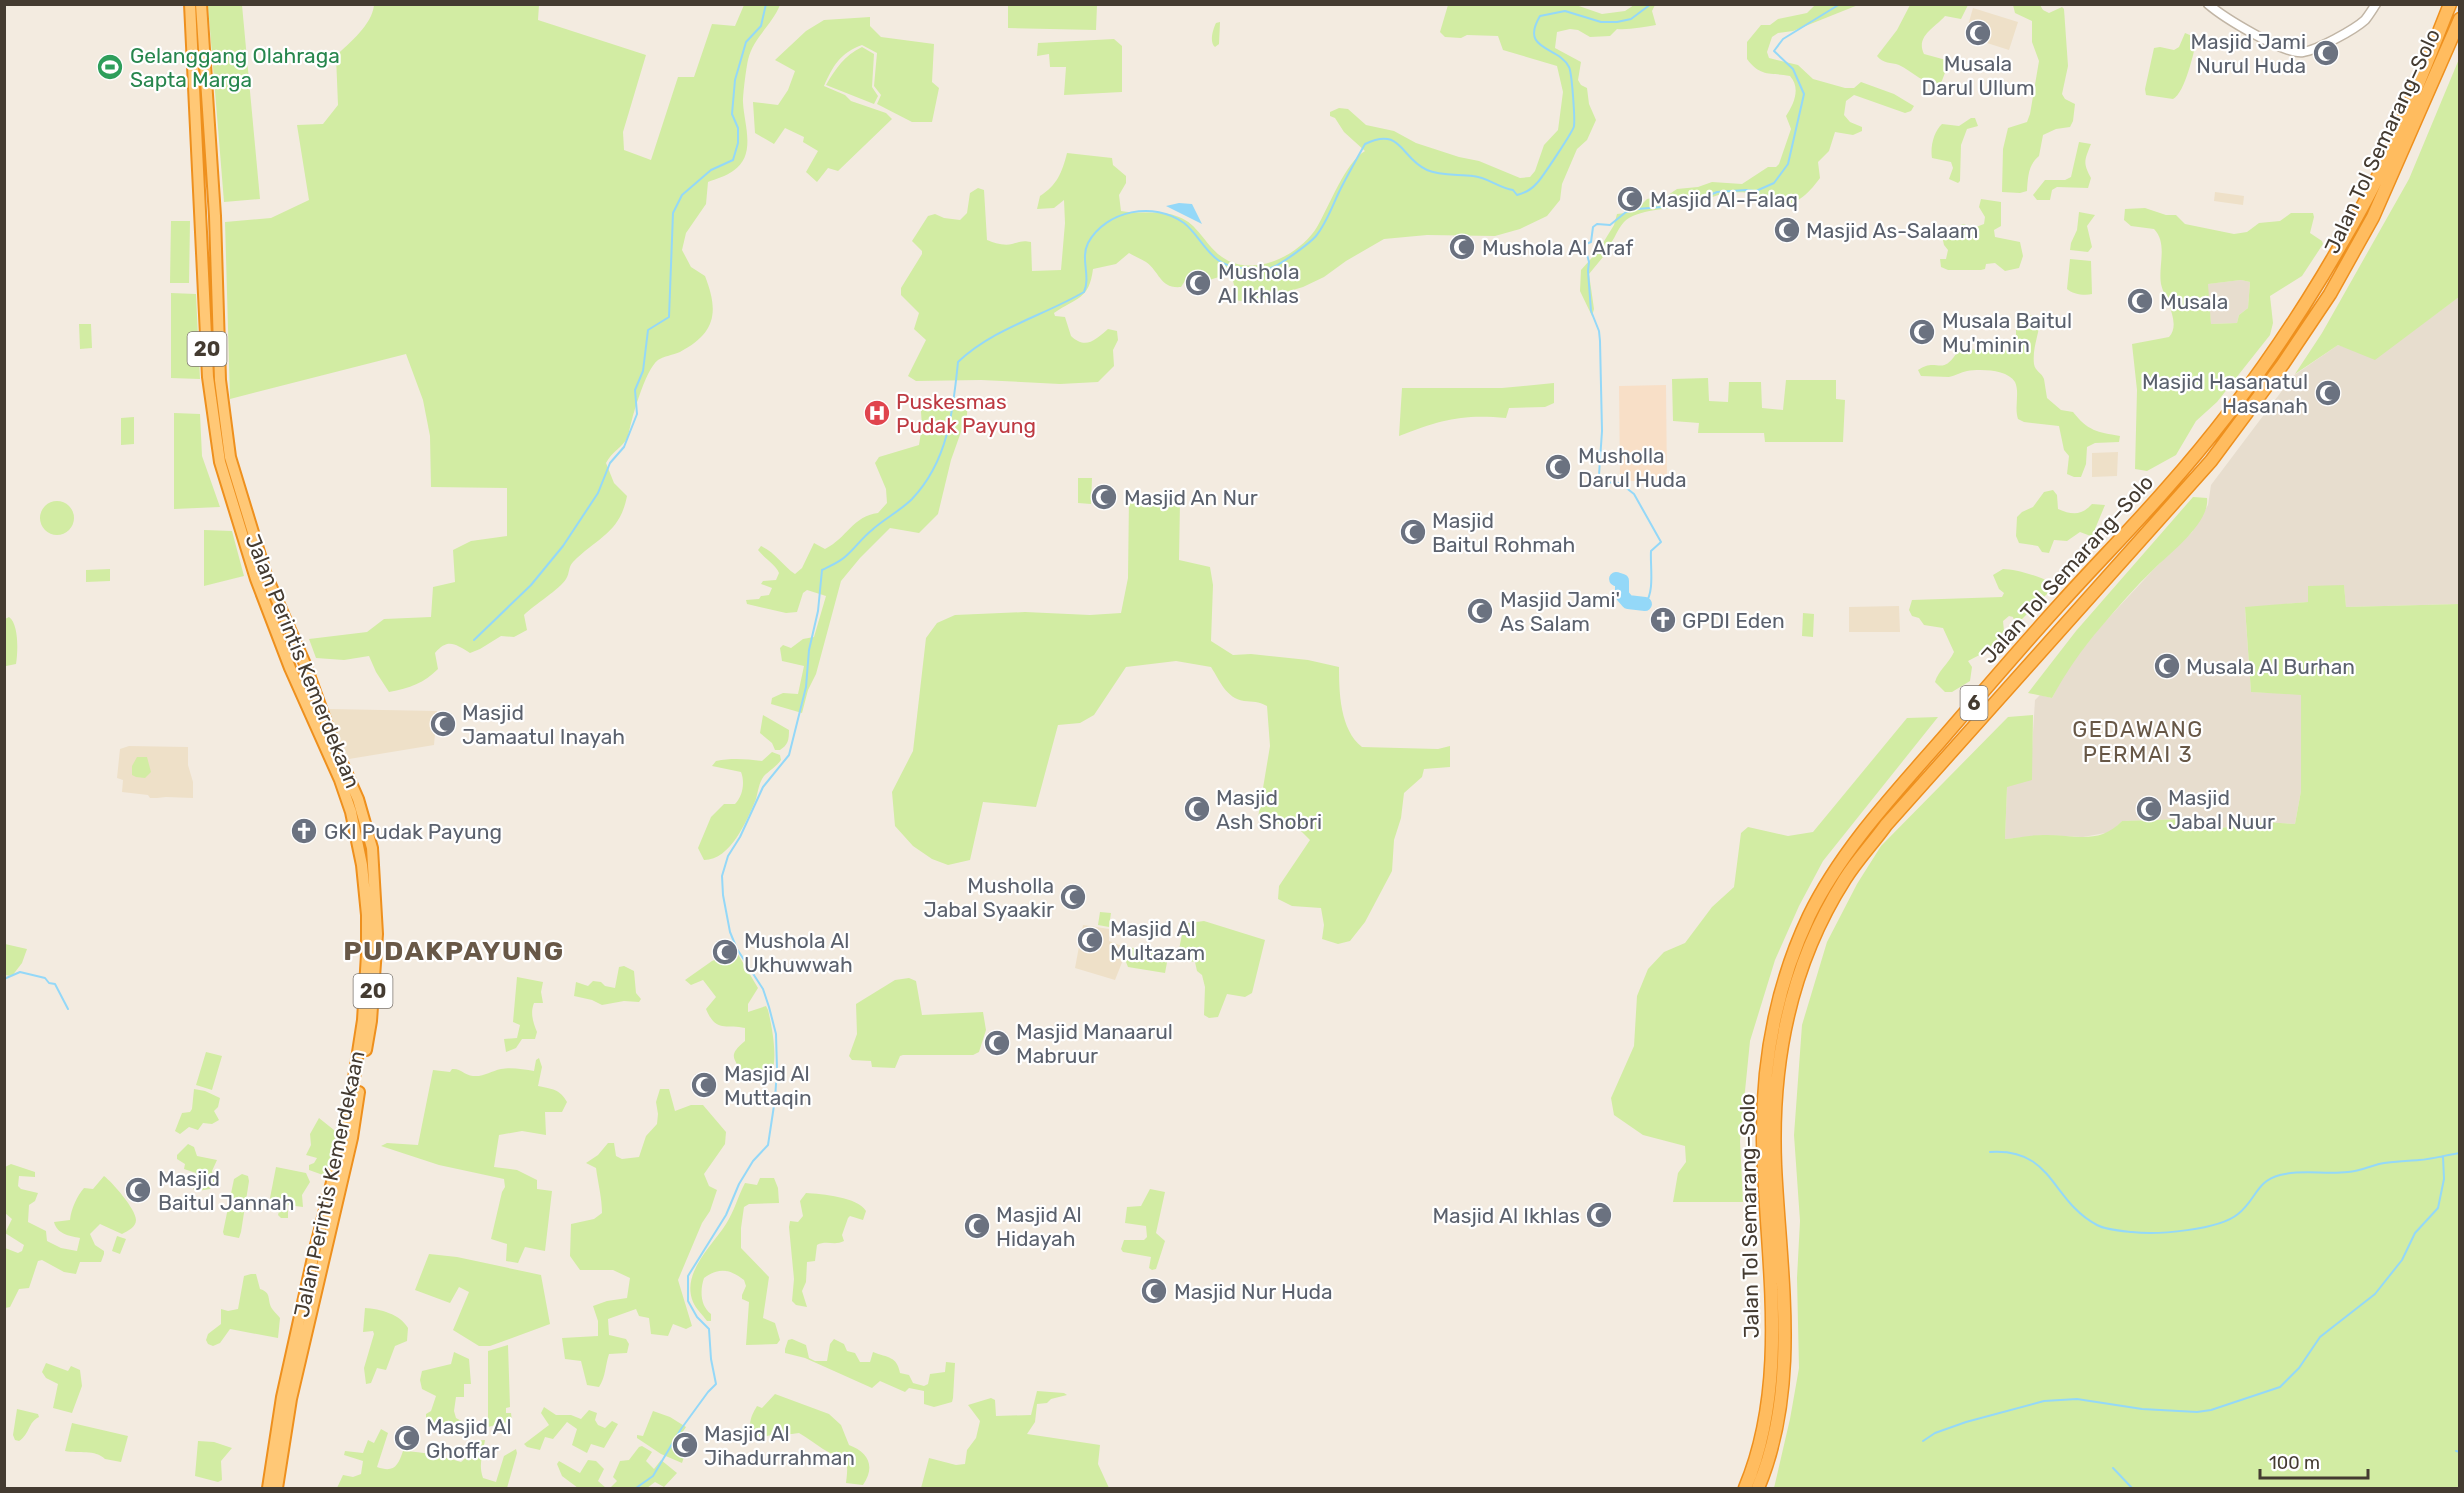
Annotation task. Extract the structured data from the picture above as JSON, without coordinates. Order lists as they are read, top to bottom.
{
  "streets": {
    "highway": [
      "Jalan Tol Semarang–Solo",
      "20",
      "Jalan Perintis Kemerdekaan",
      "6"
    ]
  },
  "districts": ["GEDAWANG PERMAI 3", "PUDAKPAYUNG"],
  "places": {
    "mosque": [
      "Musala Darul Ullum",
      "Masjid Jami Nurul Huda",
      "Masjid Al-Falaq",
      "Masjid As-Salaam",
      "Mushola Al Araf",
      "Mushola Al Ikhlas",
      "Musala",
      "Musala Baitul Mu'minin",
      "Masjid Hasanatul Hasanah",
      "Musholla Darul Huda",
      "Masjid An Nur",
      "Masjid Baitul Rohmah",
      "Masjid Jami' As Salam",
      "Musala Al Burhan",
      "Masjid Jamaatul Inayah",
      "Masjid Ash Shobri",
      "Masjid Jabal Nuur",
      "Musholla Jabal Syaakir",
      "Masjid Al Multazam",
      "Mushola Al Ukhuwwah",
      "Masjid Manaarul Mabruur",
      "Masjid Al Muttaqin",
      "Masjid Baitul Jannah",
      "Masjid Al Ikhlas",
      "Masjid Al Hidayah",
      "Masjid Nur Huda",
      "Masjid Al Ghoffar",
      "Masjid Al Jihadurrahman"
    ],
    "sports": ["Gelanggang Olahraga Sapta Marga"],
    "hospital": ["Puskesmas Pudak Payung"],
    "church": ["GPDI Eden", "GKI Pudak Payung"]
  },
  "scale_bar": "100 m"
}
